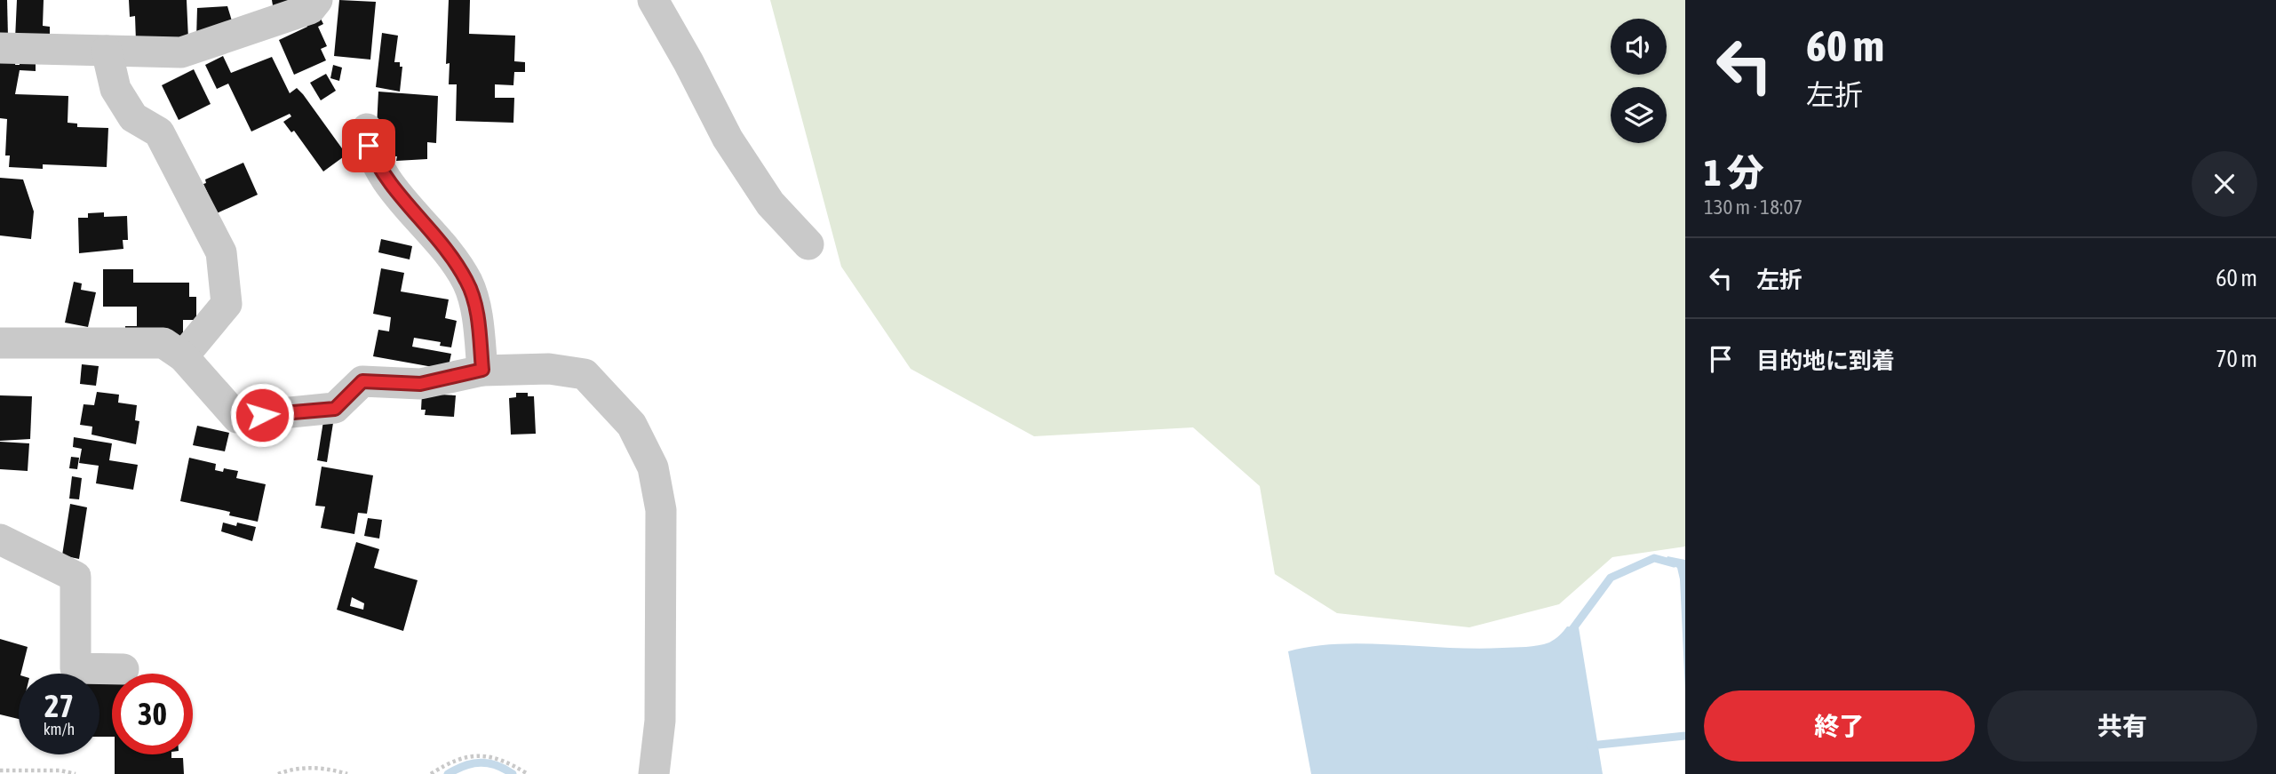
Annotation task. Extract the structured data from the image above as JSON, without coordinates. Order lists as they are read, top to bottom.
{
  "page": {
    "turn": ["60 m", "左折"],
    "heading": ["1 分", "130 m · 18:07"],
    "list": [
      {
        "name": "左折",
        "value": "60 m"
      },
      {
        "name": "目的地に到着",
        "value": "70 m"
      }
    ],
    "speed": "27 km/h",
    "limit": "30",
    "buttons": ["終了", "共有"]
  }
}
